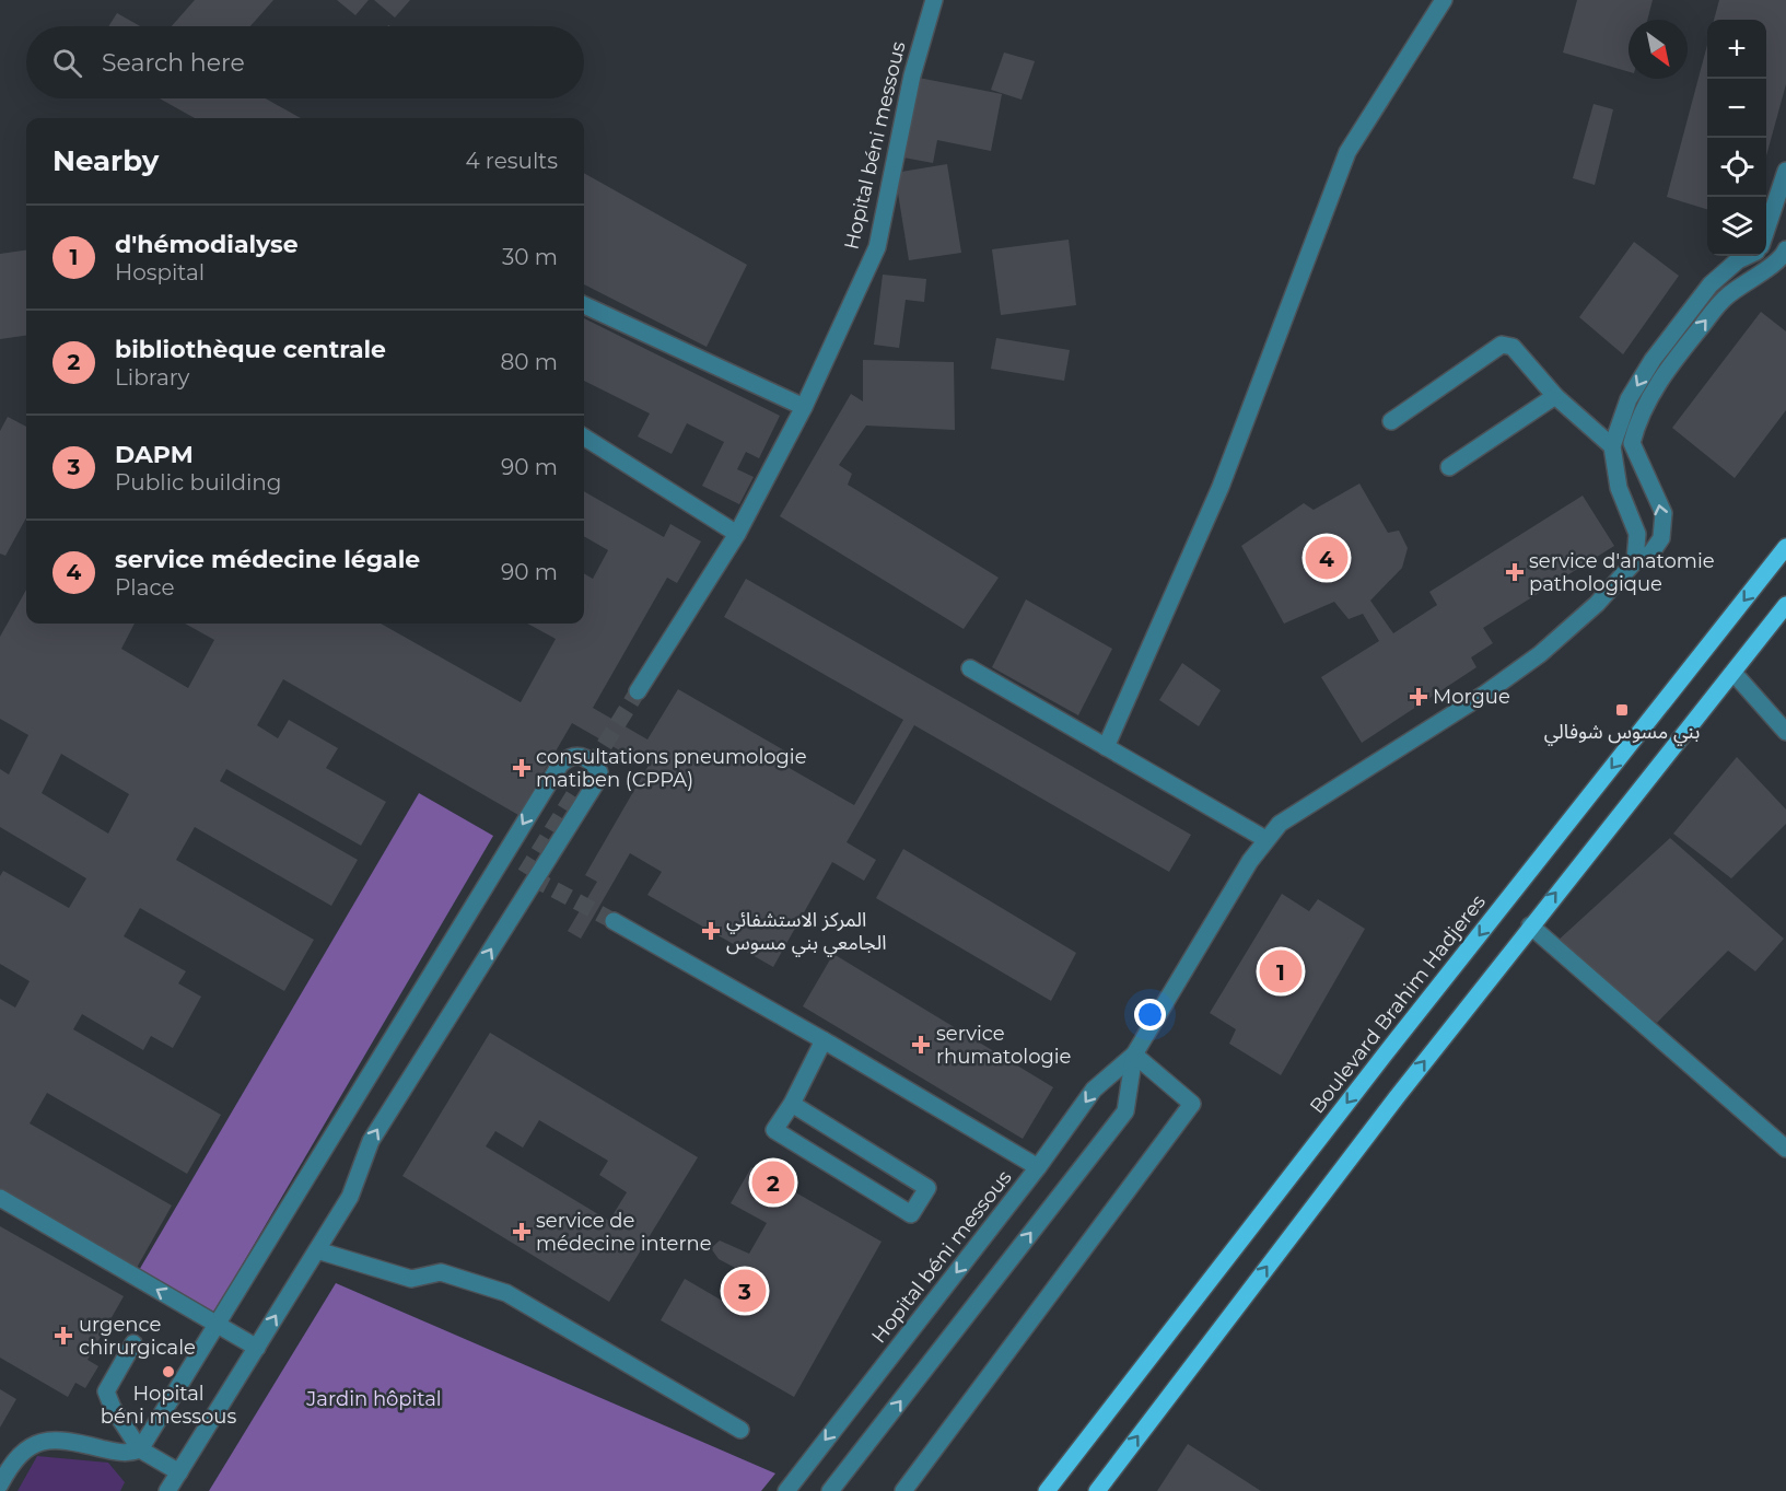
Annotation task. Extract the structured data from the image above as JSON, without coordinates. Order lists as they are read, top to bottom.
{
  "streets": {
    "main road": ["Boulevard Brahim Hadjeres"],
    "street": ["Hopital béni messous"]
  },
  "parks": ["Jardin hôpital"],
  "places": {
    "health": [
      "service d'anatomie pathologique",
      "Morgue",
      "consultations pneumologie matiben (CPPA)",
      "المركز الاستشفائي الجامعي بني مسوس",
      "service rhumatologie",
      "service de médecine interne",
      "urgence chirurgicale"
    ],
    "transit": ["بني مسوس شوفالي"],
    "other": ["Hopital béni messous"]
  },
  "north": "bottom right",
  "page": {
    "map_buttons": ["+", "−"],
    "search": "Search here",
    "heading": ["Nearby", "4 results"],
    "list": [
      {
        "mark": "1",
        "name": "d'hémodialyse",
        "note": "Hospital",
        "value": "30 m"
      },
      {
        "mark": "2",
        "name": "bibliothèque centrale",
        "note": "Library",
        "value": "80 m"
      },
      {
        "mark": "3",
        "name": "DAPM",
        "note": "Public building",
        "value": "90 m"
      },
      {
        "mark": "4",
        "name": "service médecine légale",
        "note": "Place",
        "value": "90 m"
      }
    ],
    "pins": [
      "4",
      "1",
      "2",
      "3"
    ]
  }
}
